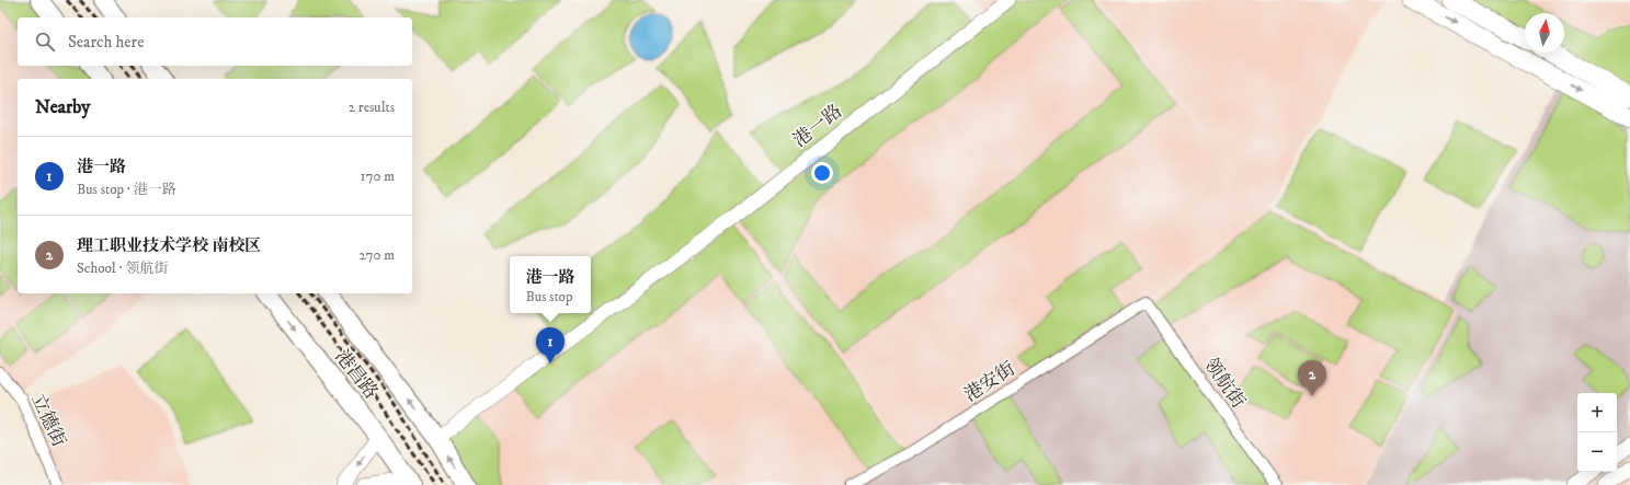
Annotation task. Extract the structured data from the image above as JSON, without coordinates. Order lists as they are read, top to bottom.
{
  "streets": {
    "main road": ["港昌路"],
    "street": [
      "港一路",
      "港安街",
      "领航街",
      "立德街"
    ]
  },
  "crossings": [
    ["港一路", "港昌路"],
    ["港安街", "领航街"]
  ],
  "north": "top",
  "page": {
    "search": "Search here",
    "heading": ["Nearby", "2 results"],
    "list": [
      {
        "mark": "1",
        "name": "港一路",
        "note": "Bus stop · 港一路",
        "value": "170 m"
      },
      {
        "mark": "2",
        "name": "理工职业技术学校 南校区",
        "note": "School · 领航街",
        "value": "270 m"
      }
    ],
    "popup": ["港一路", "Bus stop"],
    "pins": ["1", "2"],
    "map_buttons": ["+", "−"]
  }
}
